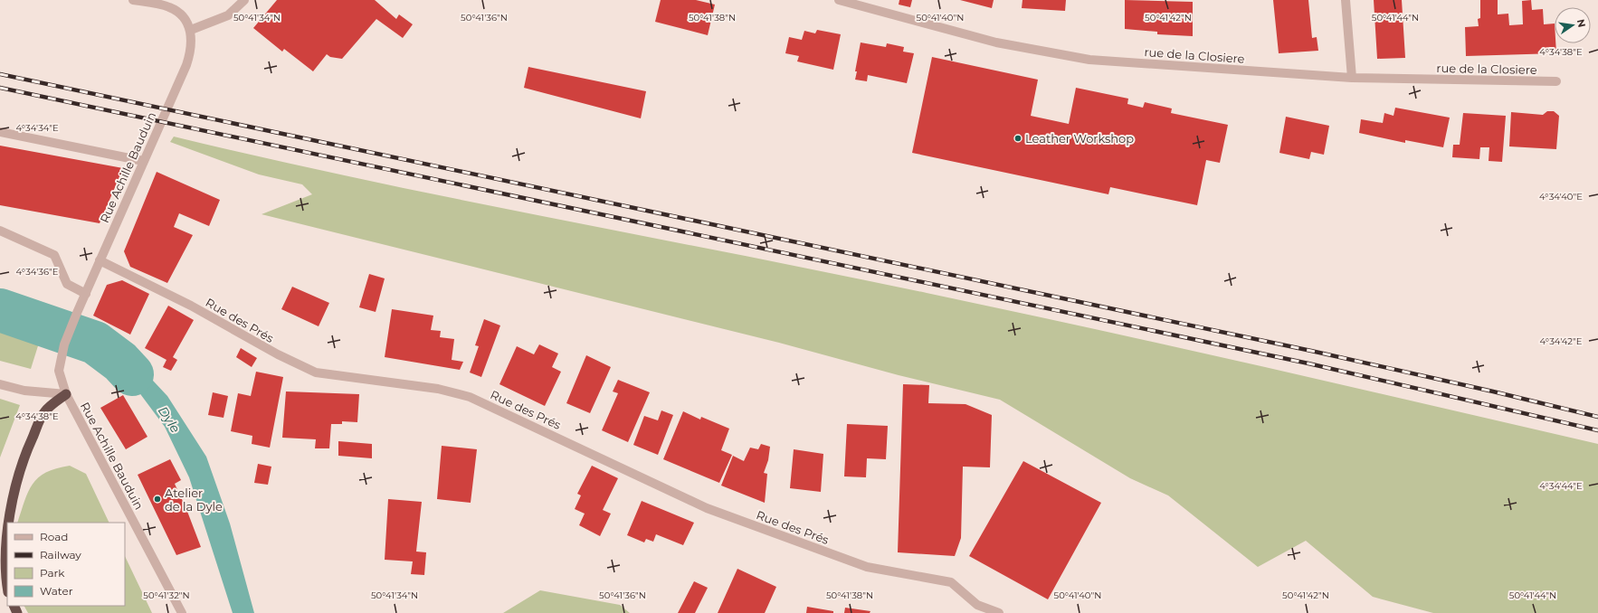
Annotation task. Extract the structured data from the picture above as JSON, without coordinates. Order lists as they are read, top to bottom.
{
  "streets": {
    "street": ["rue de la Closiere", "Rue Achille Bauduin", "Rue des Prés"]
  },
  "crossings": [
    ["Rue Achille Bauduin", "Rue des Prés"]
  ],
  "water": ["Dyle"],
  "places": ["Leather Workshop", "Atelier de la Dyle"],
  "legend": [
    "Road",
    "Railway",
    "Park",
    "Water"
  ],
  "north": "right",
  "coordinates": [
    "50°41'34\"N",
    "50°41'36\"N",
    "50°41'38\"N",
    "50°41'40\"N",
    "50°41'42\"N",
    "50°41'44\"N",
    "4°34'38\"E",
    "4°34'34\"E",
    "4°34'40\"E",
    "4°34'36\"E",
    "4°34'42\"E",
    "4°34'44\"E",
    "50°41'32\"N"
  ]
}
